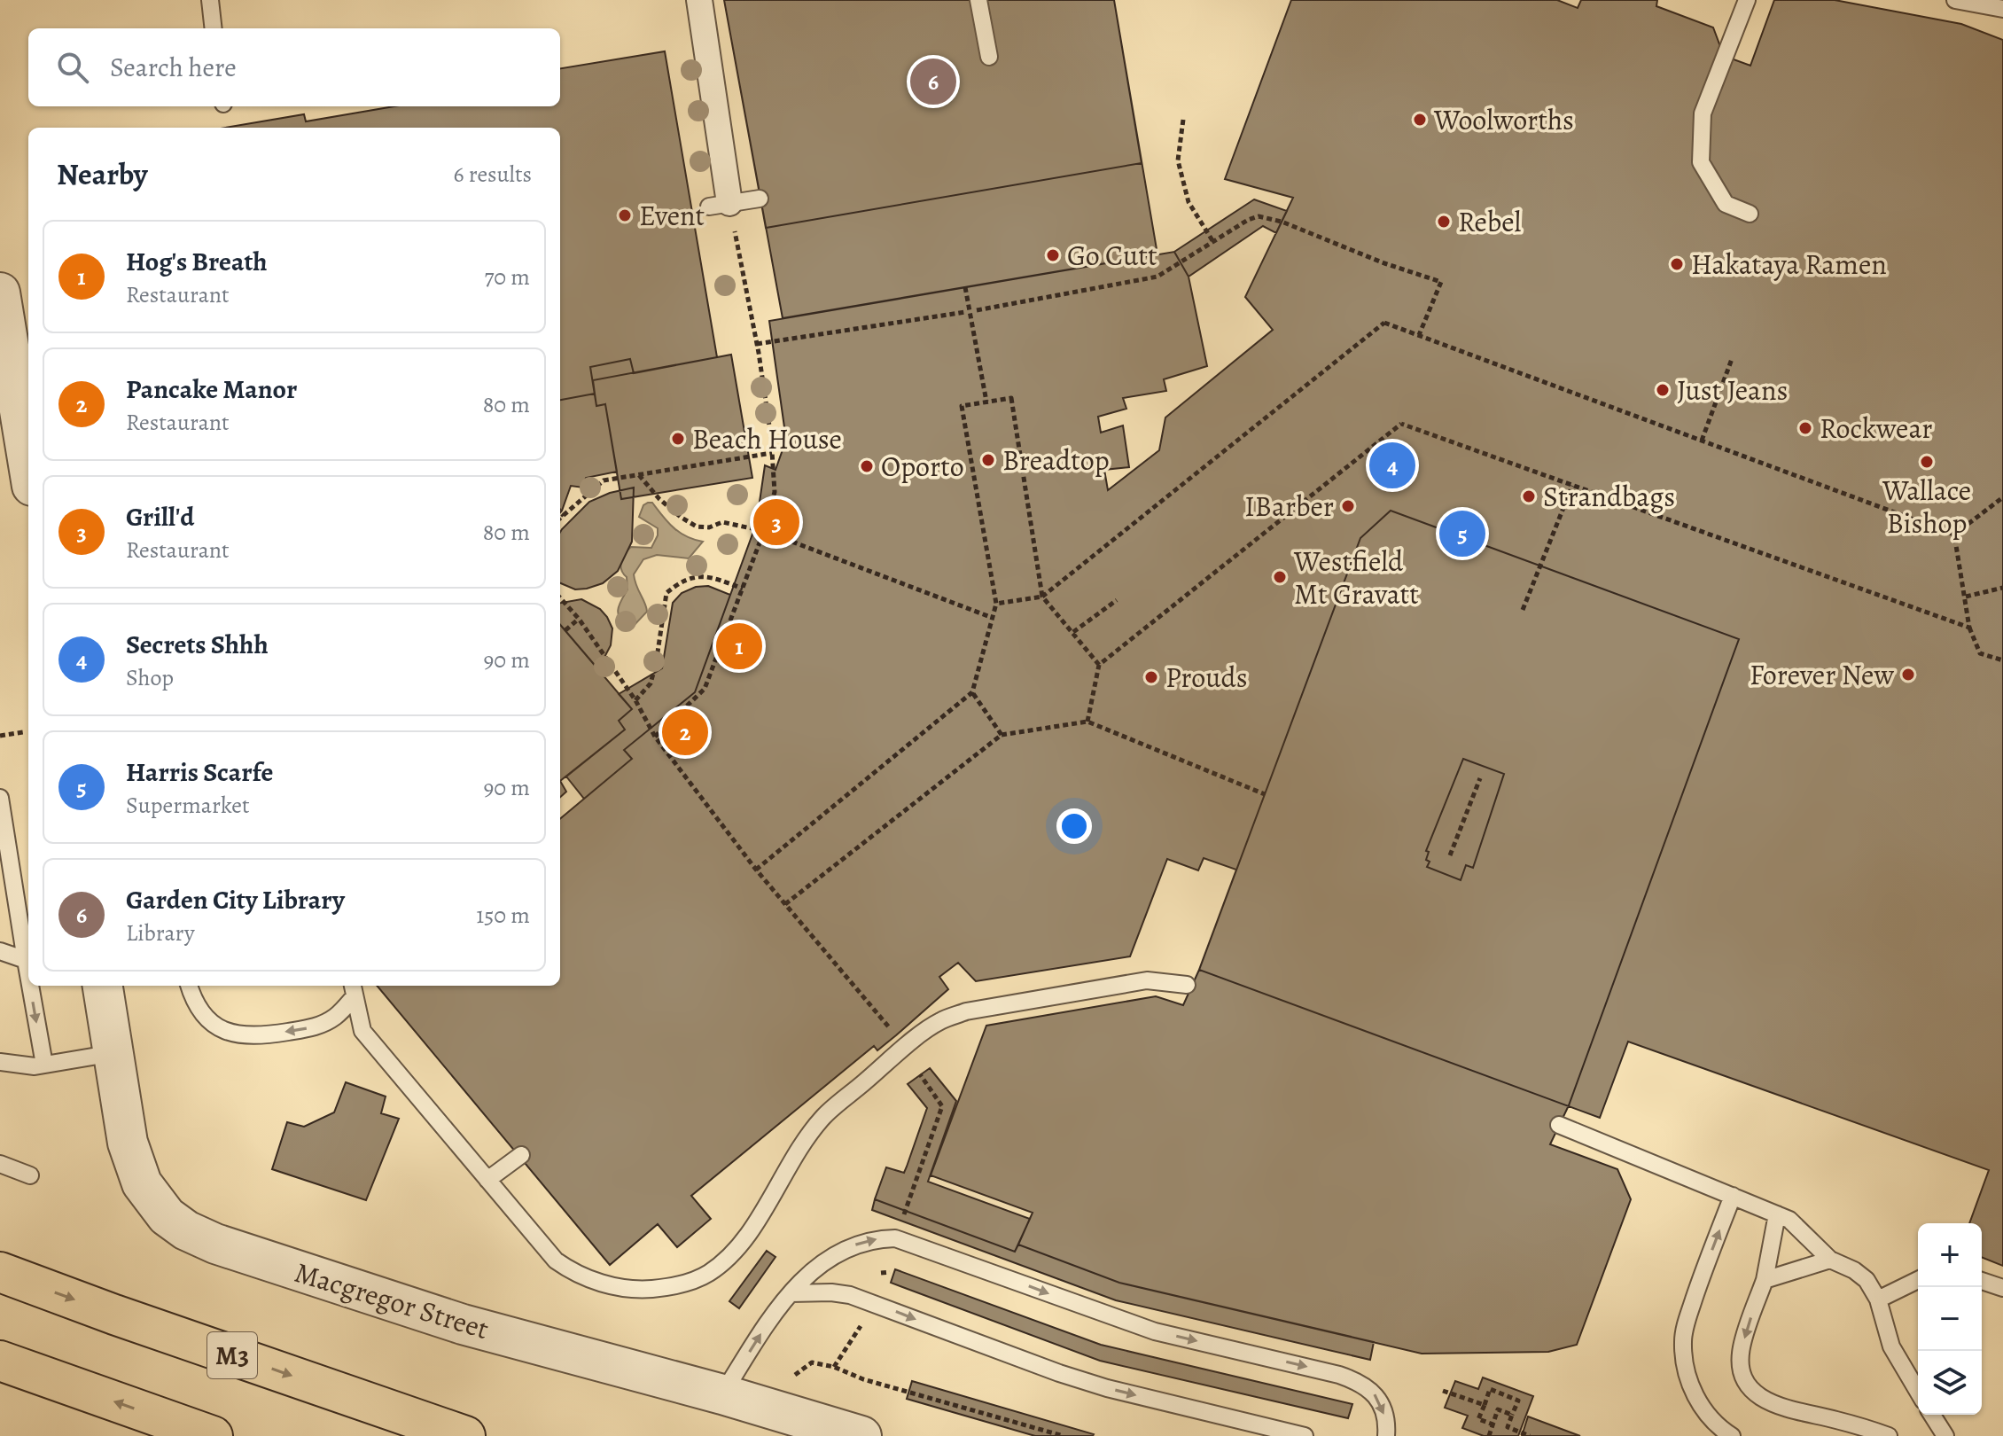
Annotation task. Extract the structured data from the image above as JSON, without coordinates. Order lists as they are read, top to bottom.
{
  "streets": {
    "highway": ["M3"],
    "street": ["Macgregor Street"]
  },
  "places": [
    "Woolworths",
    "Event",
    "Rebel",
    "Go Cutt",
    "Hakataya Ramen",
    "Just Jeans",
    "Rockwear",
    "Beach House",
    "Breadtop",
    "Wallace Bishop",
    "Oporto",
    "Strandbags",
    "IBarber",
    "Westfield Mt Gravatt",
    "Forever New",
    "Prouds"
  ],
  "page": {
    "search": "Search here",
    "pins": [
      "6",
      "4",
      "3",
      "5",
      "1",
      "2"
    ],
    "heading": ["Nearby", "6 results"],
    "list": [
      {
        "mark": "1",
        "name": "Hog's Breath",
        "note": "Restaurant",
        "value": "70 m"
      },
      {
        "mark": "2",
        "name": "Pancake Manor",
        "note": "Restaurant",
        "value": "80 m"
      },
      {
        "mark": "3",
        "name": "Grill'd",
        "note": "Restaurant",
        "value": "80 m"
      },
      {
        "mark": "4",
        "name": "Secrets Shhh",
        "note": "Shop",
        "value": "90 m"
      },
      {
        "mark": "5",
        "name": "Harris Scarfe",
        "note": "Supermarket",
        "value": "90 m"
      },
      {
        "mark": "6",
        "name": "Garden City Library",
        "note": "Library",
        "value": "150 m"
      }
    ],
    "map_buttons": ["+", "−"]
  }
}
